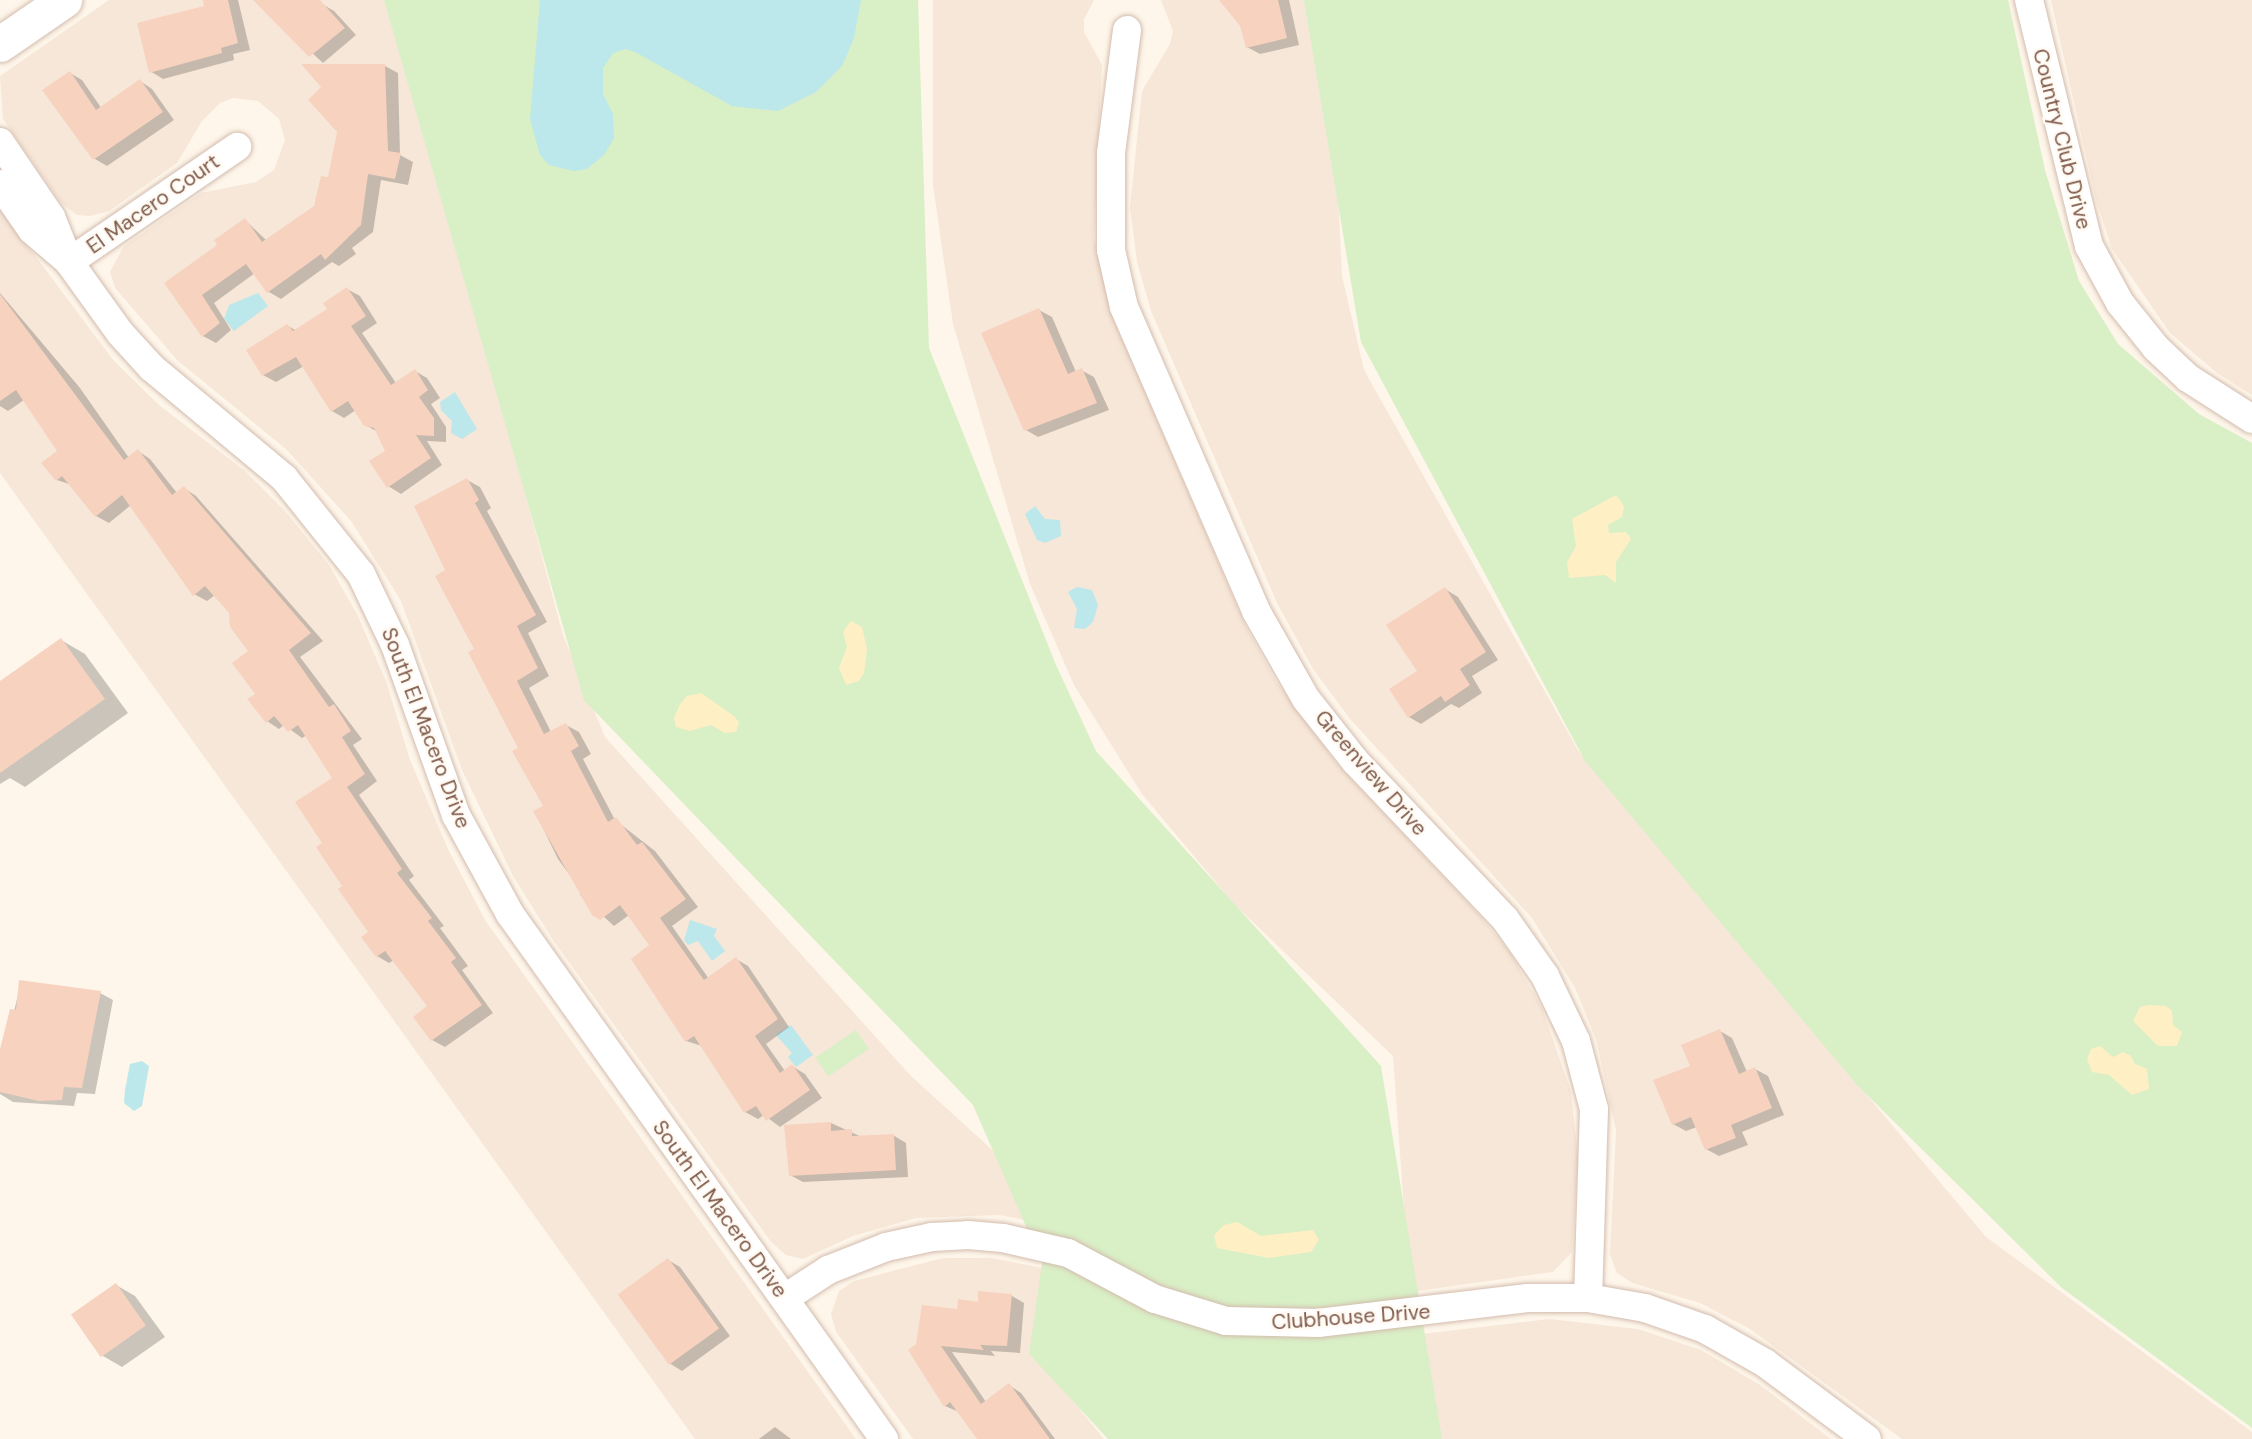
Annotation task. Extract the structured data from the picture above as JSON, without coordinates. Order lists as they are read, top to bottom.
{
  "streets": {
    "street": [
      "Country Club Drive",
      "El Macero Court",
      "South El Macero Drive",
      "Greenview Drive",
      "Clubhouse Drive"
    ]
  },
  "crossings": [
    ["El Macero Court", "South El Macero Drive"],
    ["South El Macero Drive", "Clubhouse Drive"],
    ["Greenview Drive", "Clubhouse Drive"]
  ]
}
